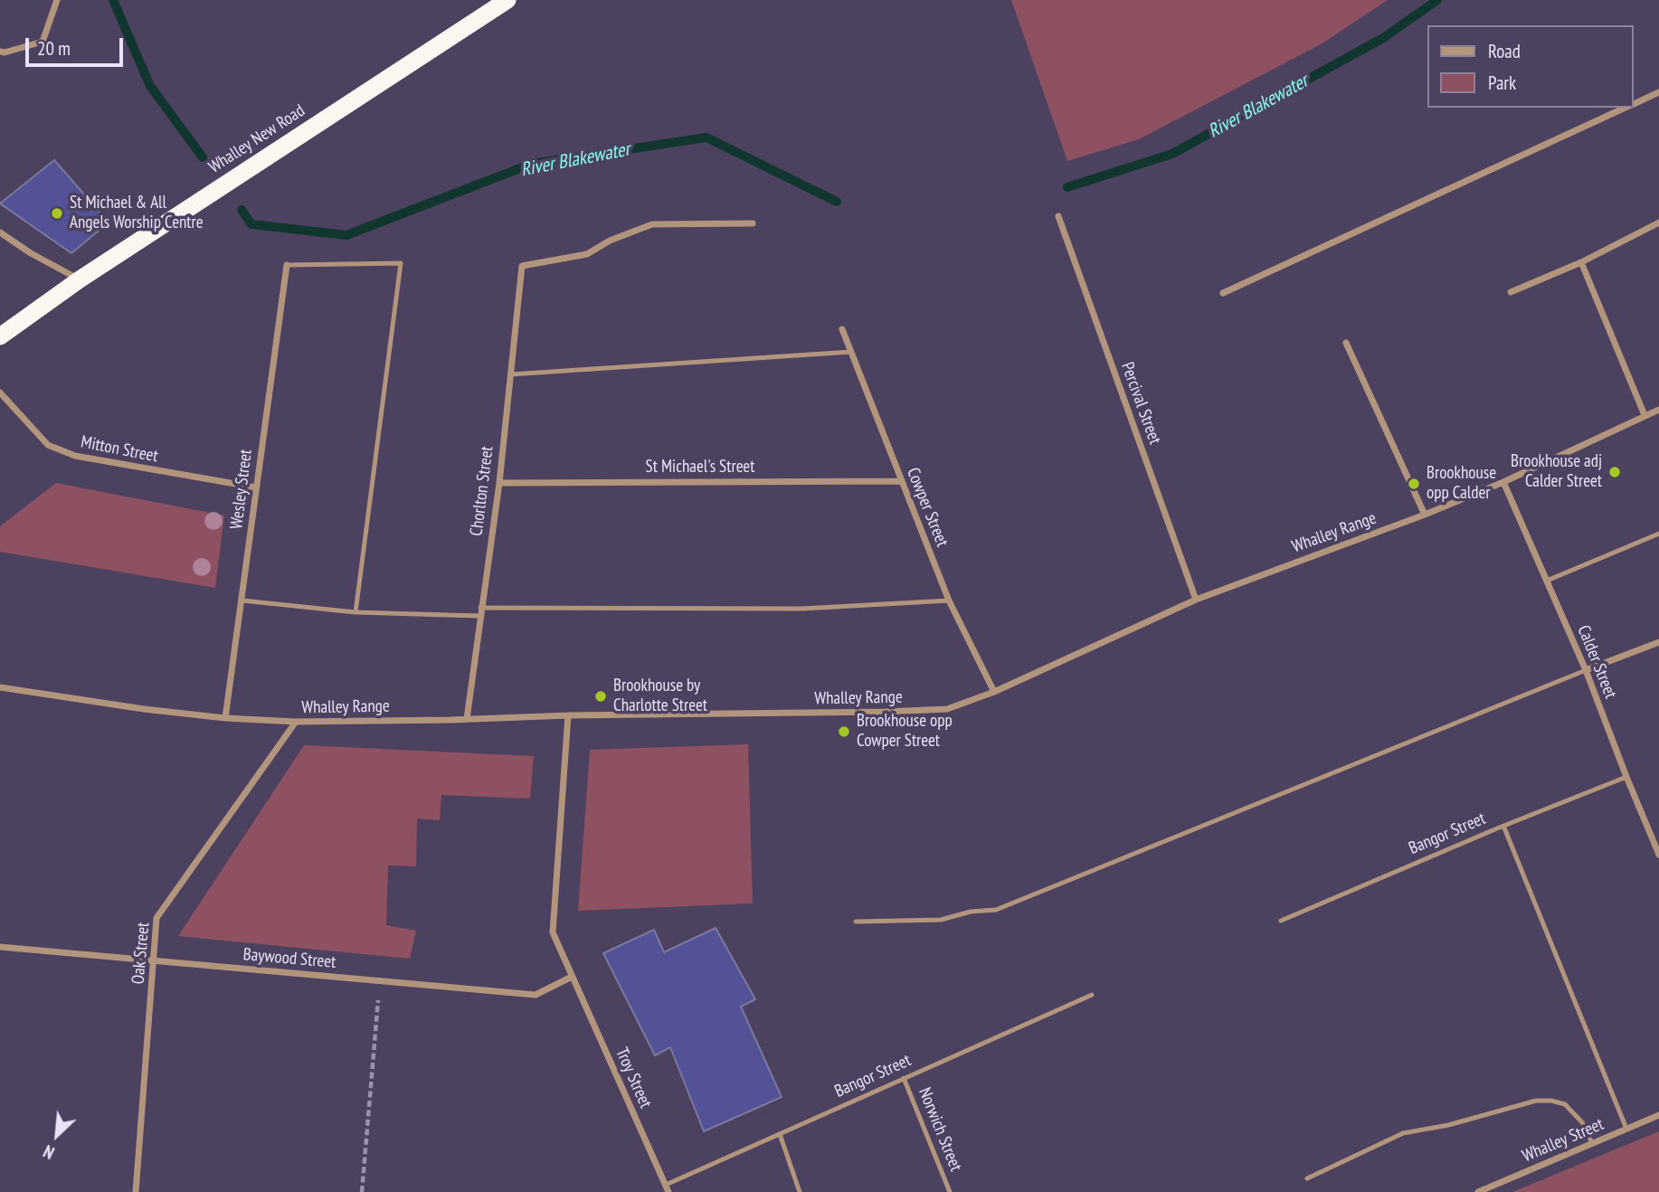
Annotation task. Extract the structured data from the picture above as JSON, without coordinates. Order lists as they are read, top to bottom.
{
  "streets": {
    "highway": ["Whalley New Road"],
    "street": [
      "Percival Street",
      "Mitton Street",
      "St Michael's Street",
      "Wesley Street",
      "Chorlton Street",
      "Cowper Street",
      "Whalley Range",
      "Calder Street",
      "Oak Street",
      "Baywood Street",
      "Troy Street",
      "Whalley Street"
    ],
    "lane": ["Bangor Street", "Norwich Street"]
  },
  "crossings": [
    ["Percival Street", "Whalley Range"],
    ["Mitton Street", "Wesley Street"],
    ["St Michael's Street", "Chorlton Street"],
    ["St Michael's Street", "Cowper Street"],
    ["Wesley Street", "Whalley Range"],
    ["Chorlton Street", "Whalley Range"],
    ["Cowper Street", "Whalley Range"],
    ["Whalley Range", "Calder Street"],
    ["Whalley Range", "Oak Street"],
    ["Whalley Range", "Troy Street"],
    ["Calder Street", "Bangor Street"],
    ["Bangor Street", "Troy Street"],
    ["Bangor Street", "Norwich Street"],
    ["Oak Street", "Baywood Street"],
    ["Baywood Street", "Troy Street"]
  ],
  "water": ["River Blakewater"],
  "places": [
    "St Michael & All Angels Worship Centre",
    "Brookhouse adj Calder Street",
    "Brookhouse opp Calder",
    "Brookhouse by Charlotte Street",
    "Brookhouse opp Cowper Street"
  ],
  "legend": ["Road", "Park"],
  "scale_bar": "20 m",
  "north": "bottom left"
}
